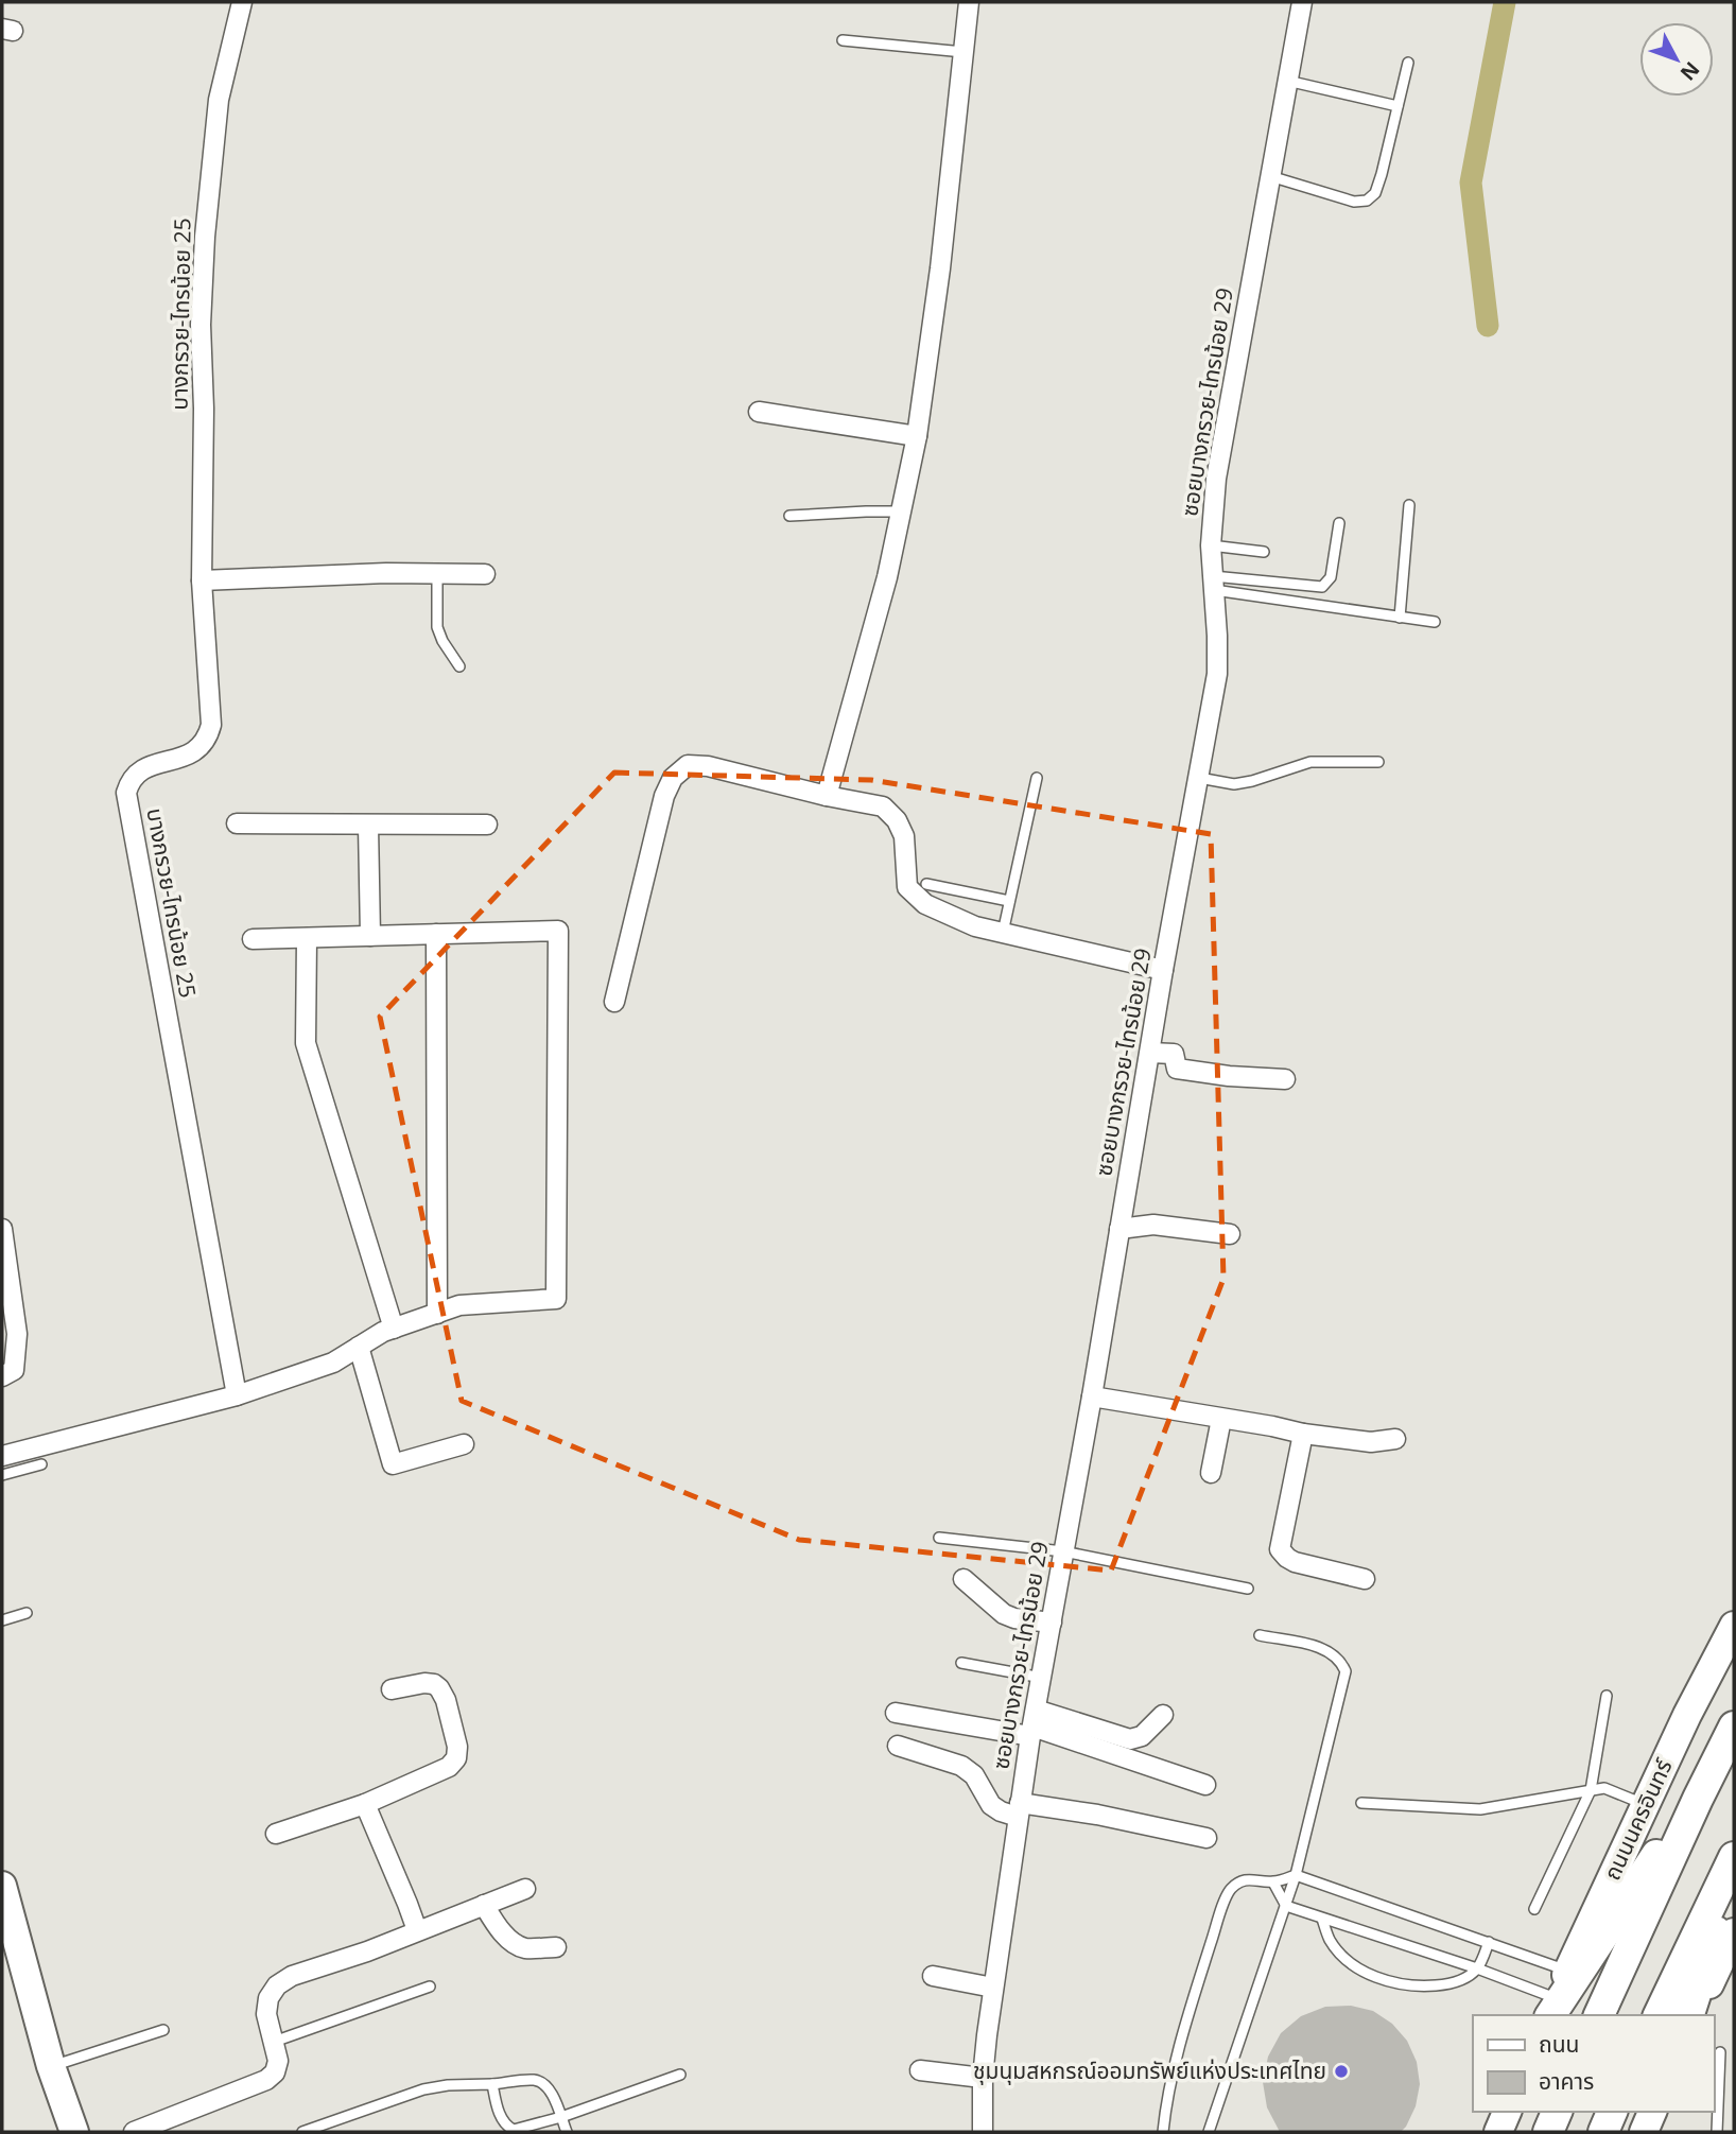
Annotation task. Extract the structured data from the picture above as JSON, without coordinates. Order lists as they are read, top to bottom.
{
  "streets": {
    "main road": ["ถนนนครอินทร์"],
    "street": ["บางกรวย-ไทรน้อย 25", "ซอยบางกรวย-ไทรน้อย 29"]
  },
  "places": ["ชุมนุมสหกรณ์ออมทรัพย์แห่งประเทศไทย"],
  "legend": ["ถนน", "อาคาร"],
  "north": "bottom right"
}
